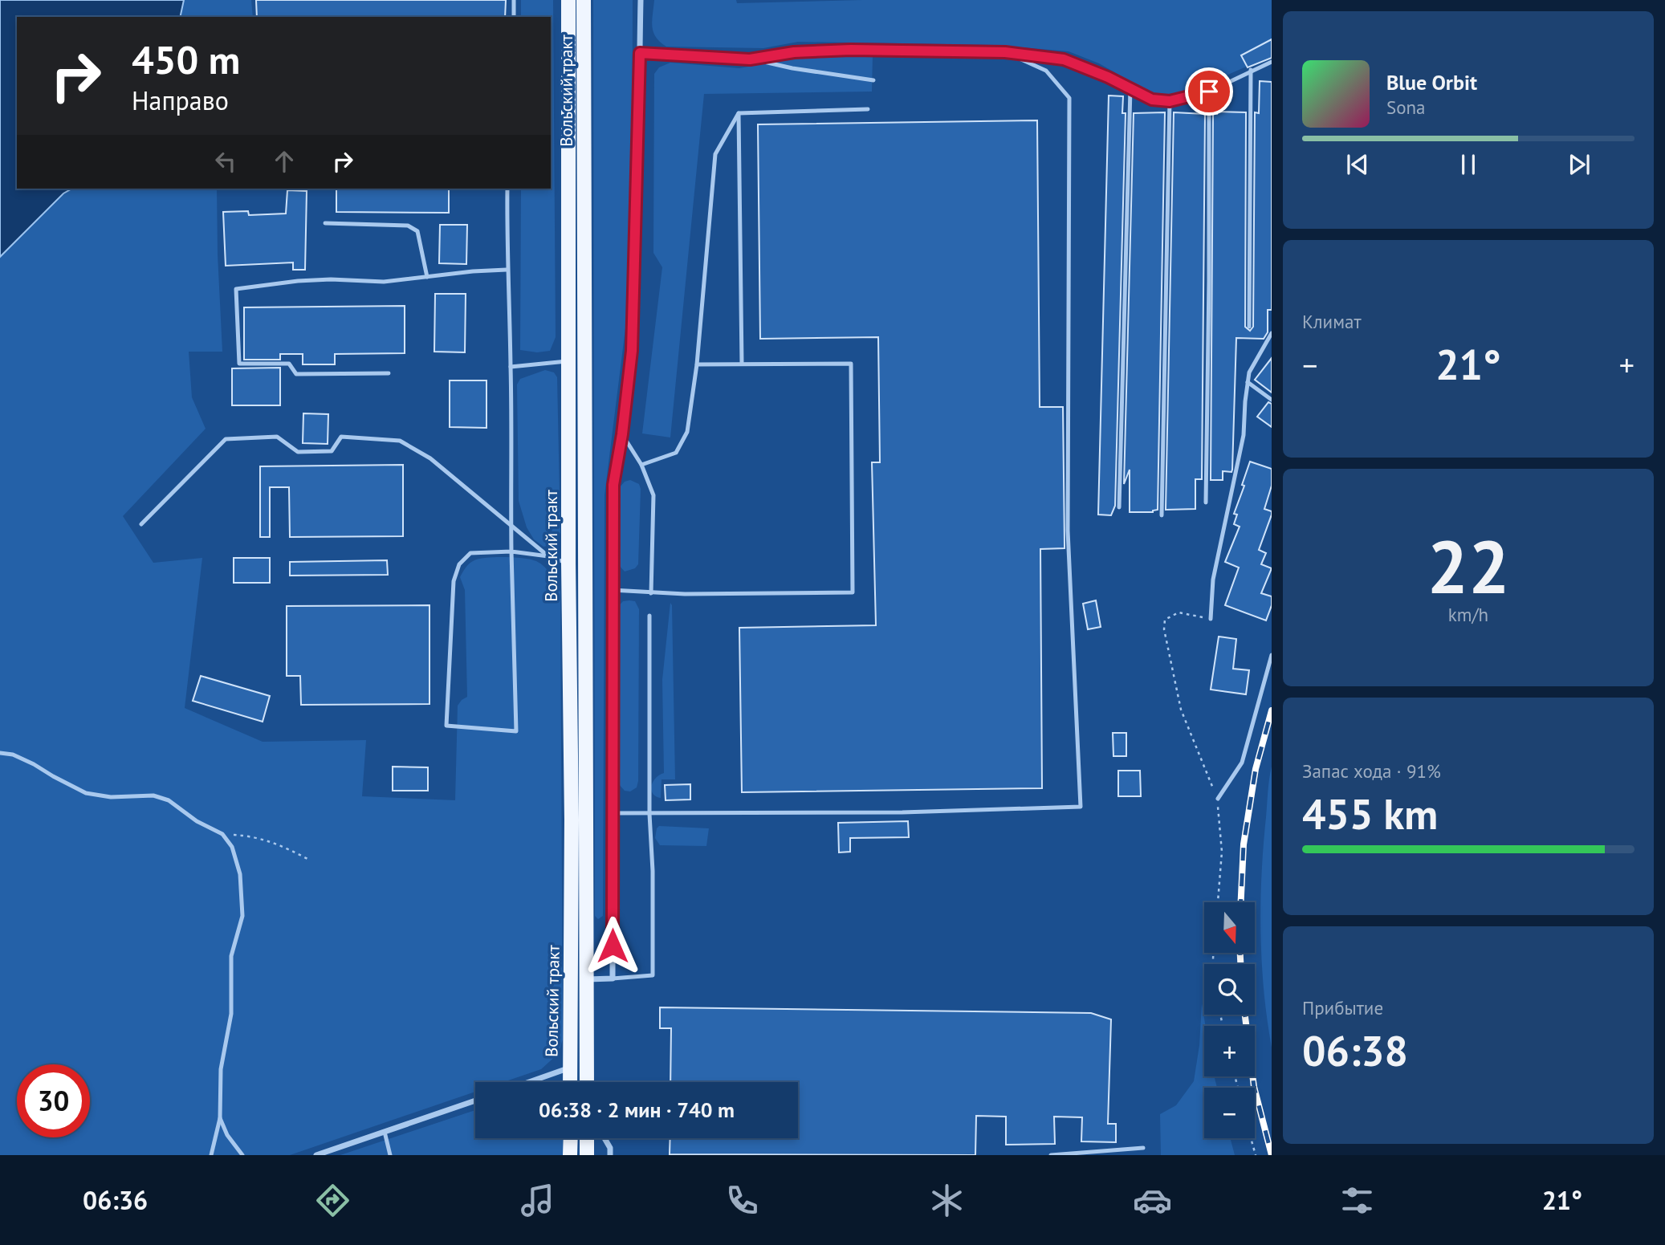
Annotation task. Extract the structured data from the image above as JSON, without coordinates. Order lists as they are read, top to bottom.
{
  "streets": {
    "main road": ["Вольский тракт"]
  },
  "north": "bottom",
  "page": {
    "turn": ["450 m", "Направо"],
    "song": ["Blue Orbit", "Sona"],
    "tile": [
      "Климат",
      ["22", "km/h"],
      ["Запас хода · 91%", "455 km"],
      ["Прибытие", "06:38"]
    ],
    "heat": ["−", "21°", "+"],
    "map_buttons": ["+", "−"],
    "limit": "30",
    "trip": "06:38 · 2 мин · 740 m",
    "tabs": ["06:36", "21°"]
  }
}
